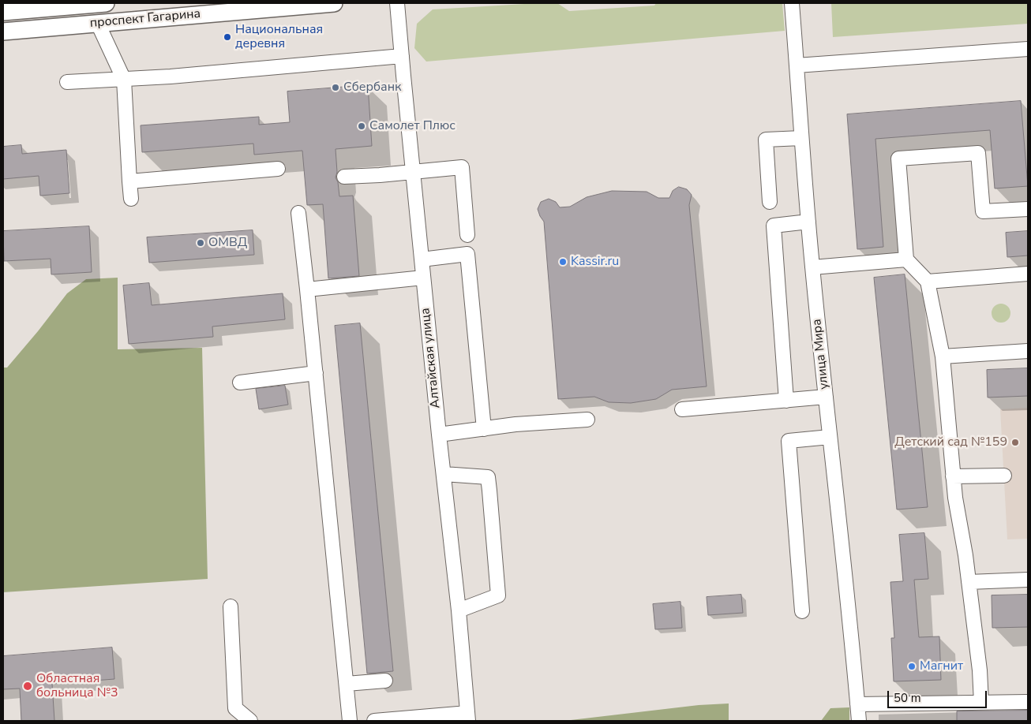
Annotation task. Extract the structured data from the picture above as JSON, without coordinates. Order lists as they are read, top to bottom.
{
  "streets": {
    "main road": ["проспект Гагарина"],
    "street": ["улица Мира", "Алтайская улица"]
  },
  "places": [
    "Национальная деревня",
    "Сбербанк",
    "Самолет Плюс",
    "ОМВД",
    "Kassir.ru",
    "Детский сад №159",
    "Магнит",
    "Областная больница №3"
  ],
  "scale_bar": "50 m"
}
